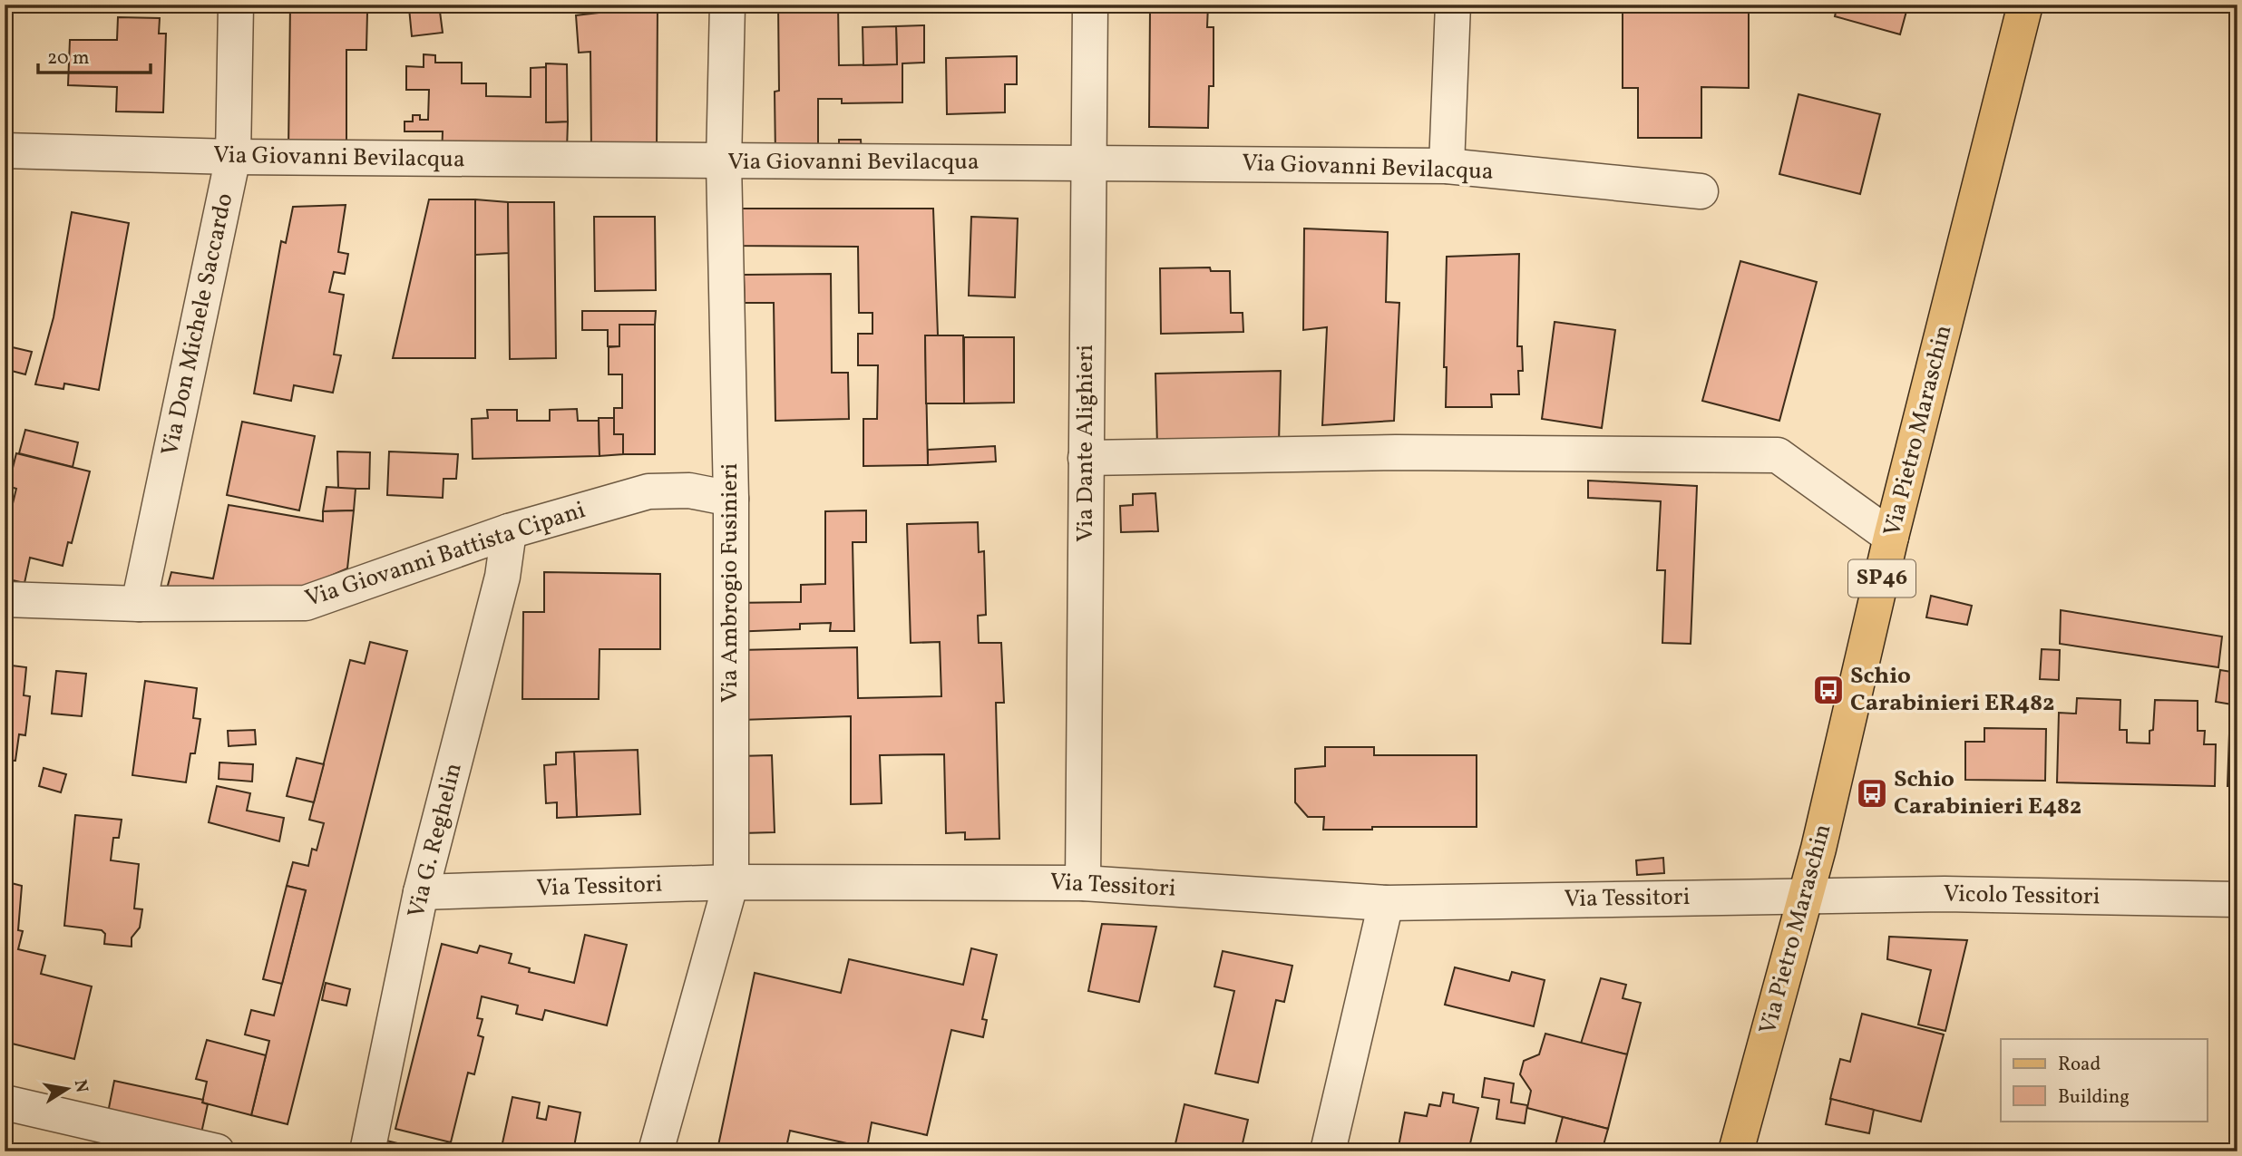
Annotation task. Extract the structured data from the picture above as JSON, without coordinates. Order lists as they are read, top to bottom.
{
  "streets": {
    "main road": ["Via Pietro Maraschin", "SP46"],
    "street": [
      "Via Giovanni Bevilacqua",
      "Via Don Michele Saccardo",
      "Via Dante Alighieri",
      "Via Giovanni Battista Cipani",
      "Via Ambrogio Fusinieri",
      "Via G. Reghelin",
      "Via Tessitori",
      "Vicolo Tessitori"
    ]
  },
  "crossings": [
    ["Via Giovanni Bevilacqua", "Via Don Michele Saccardo"],
    ["Via Giovanni Bevilacqua", "Via Dante Alighieri"],
    ["Via Giovanni Bevilacqua", "Via Ambrogio Fusinieri"],
    ["Via Don Michele Saccardo", "Via Giovanni Battista Cipani"],
    ["Via Pietro Maraschin", "Via Tessitori"],
    ["Via Pietro Maraschin", "Vicolo Tessitori"],
    ["Via Dante Alighieri", "Via Tessitori"],
    ["Via Giovanni Battista Cipani", "Via Ambrogio Fusinieri"],
    ["Via Giovanni Battista Cipani", "Via G. Reghelin"],
    ["Via Ambrogio Fusinieri", "Via Tessitori"],
    ["Via G. Reghelin", "Via Tessitori"],
    ["Via Tessitori", "Vicolo Tessitori"]
  ],
  "places": {
    "bus stop": ["Schio Carabinieri ER482", "Schio Carabinieri E482"]
  },
  "legend": ["Road", "Building"],
  "scale_bar": "20 m",
  "north": "right"
}
